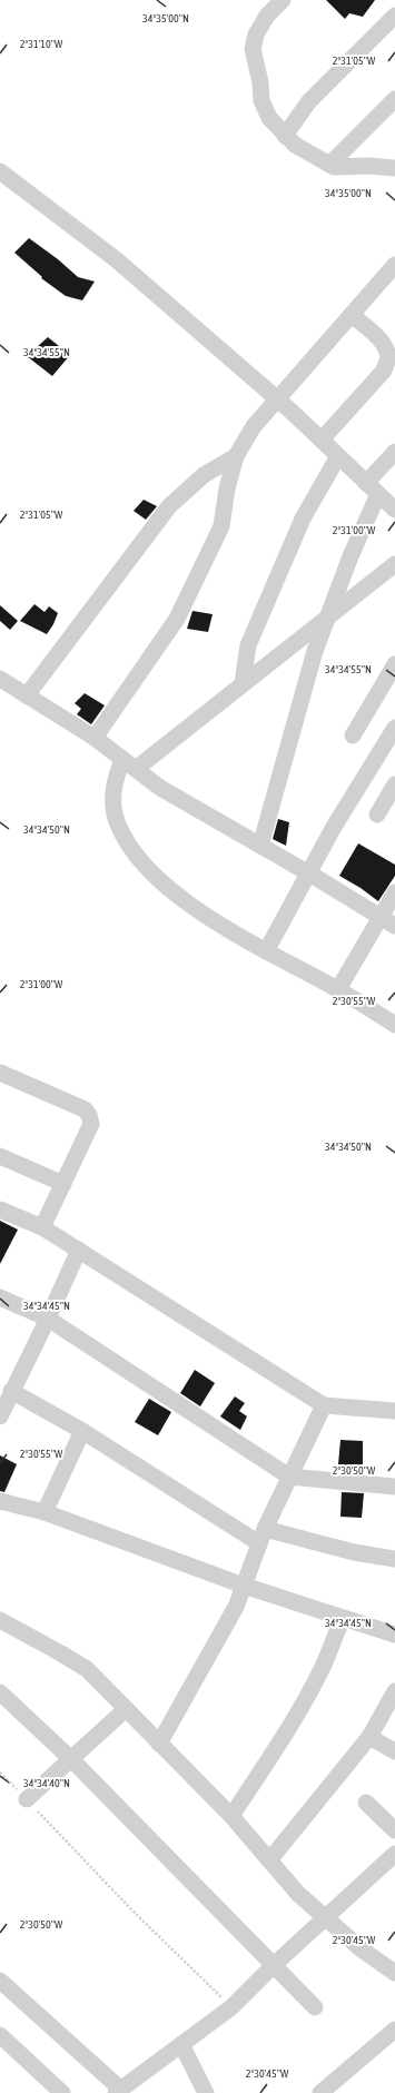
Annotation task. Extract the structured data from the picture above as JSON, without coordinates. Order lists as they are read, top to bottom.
{
  "coordinates": [
    "34°35'00\"N",
    "2°31'10\"W",
    "2°31'05\"W",
    "34°34'55\"N",
    "2°31'00\"W",
    "34°34'50\"N",
    "2°30'55\"W",
    "34°34'45\"N",
    "2°30'50\"W",
    "34°34'40\"N",
    "2°30'45\"W"
  ]
}
